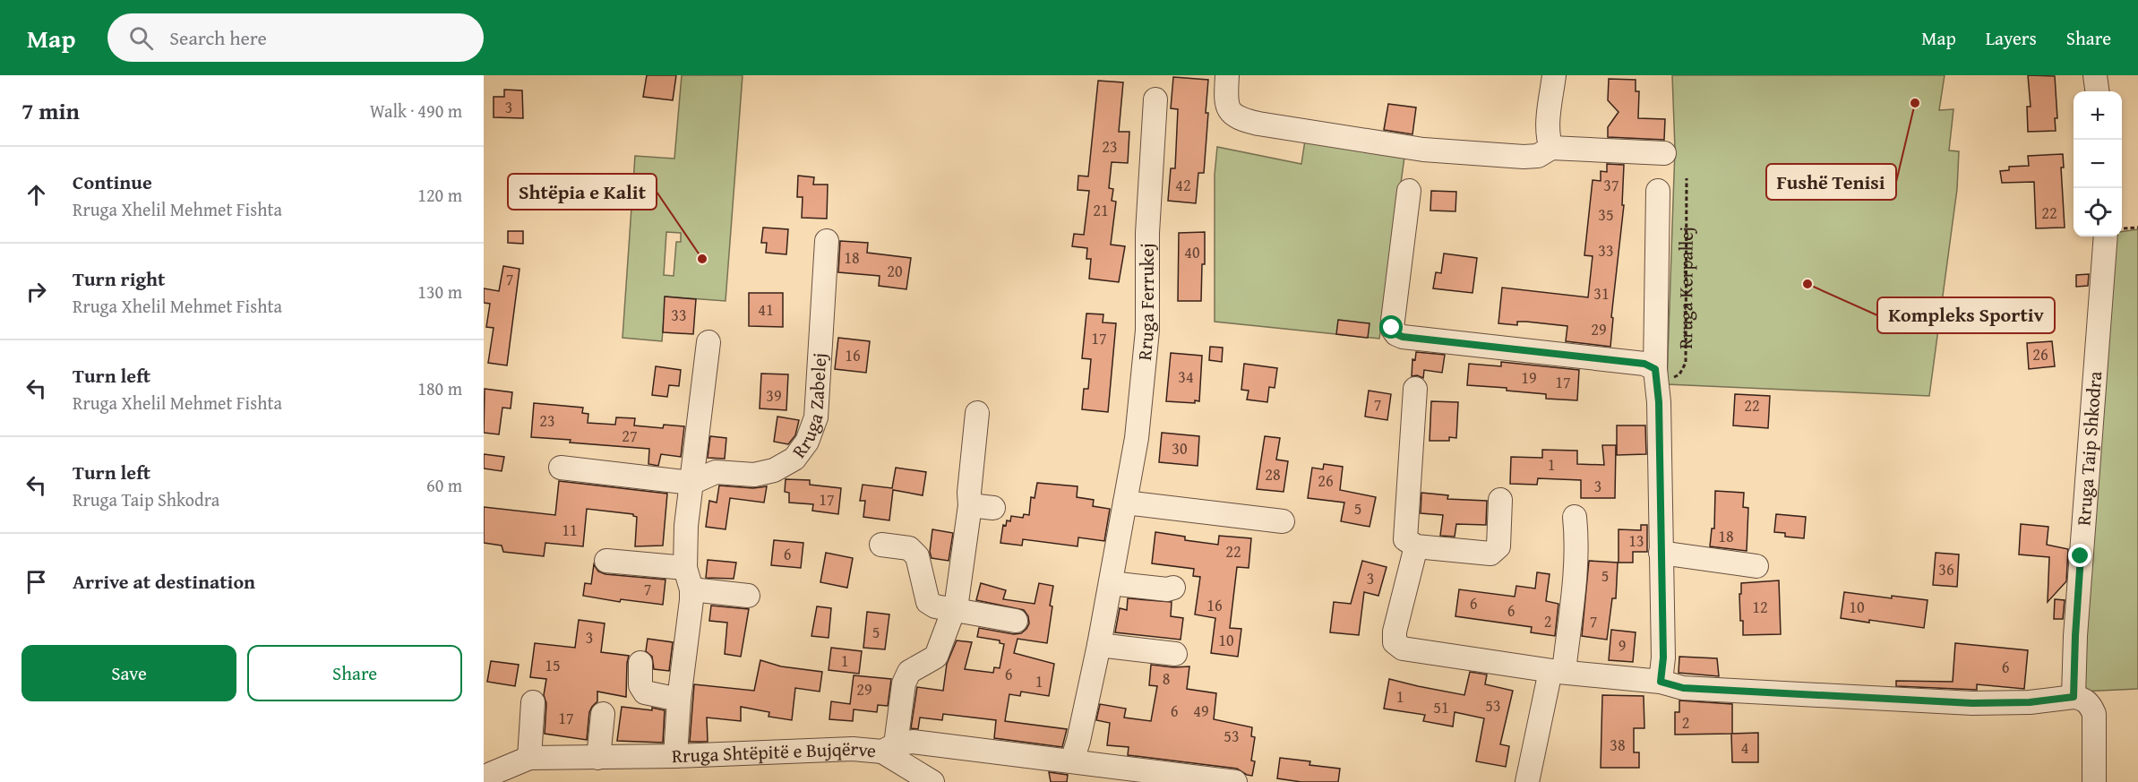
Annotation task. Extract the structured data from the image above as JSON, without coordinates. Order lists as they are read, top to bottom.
{
  "streets": {
    "street": [
      "Rruga Ferrukej",
      "Rruga Zabelej",
      "Rruga Taip Shkodra",
      "Rruga Shtëpitë e Bujqërve"
    ],
    "path": ["Rruga Kerpallej"]
  },
  "crossings": [
    ["Rruga Ferrukej", "Rruga Shtëpitë e Bujqërve"]
  ],
  "places": ["Fushë Tenisi", "Shtëpia e Kalit", "Kompleks Sportiv"],
  "house_numbers": [
    "3",
    "23",
    "42",
    "37",
    "21",
    "22",
    "35",
    "33",
    "40",
    "18",
    "20",
    "7",
    "31",
    "41",
    "33",
    "29",
    "17",
    "26",
    "16",
    "34",
    "19",
    "17",
    "39",
    "7",
    "22",
    "23",
    "27",
    "30",
    "1",
    "28",
    "26",
    "3",
    "17",
    "5",
    "11",
    "18",
    "13",
    "22",
    "6",
    "36",
    "5",
    "3",
    "7",
    "6",
    "16",
    "12",
    "10",
    "6",
    "2",
    "7",
    "5",
    "3",
    "10",
    "9",
    "1",
    "15",
    "6",
    "6",
    "8",
    "1",
    "29",
    "1",
    "53",
    "51",
    "6",
    "49",
    "17",
    "2",
    "53",
    "38",
    "4"
  ],
  "page": {
    "header": "Map",
    "search": "Search here",
    "nav": ["Map", "Layers", "Share"],
    "heading": ["7 min", "Walk · 490 m"],
    "map_buttons": ["+", "−"],
    "list": [
      ["Continue", "Rruga Xhelil Mehmet Fishta", "120 m"],
      ["Turn right", "Rruga Xhelil Mehmet Fishta", "130 m"],
      ["Turn left", "Rruga Xhelil Mehmet Fishta", "180 m"],
      ["Turn left", "Rruga Taip Shkodra", "60 m"],
      "Arrive at destination"
    ],
    "buttons": ["Save", "Share"]
  }
}
